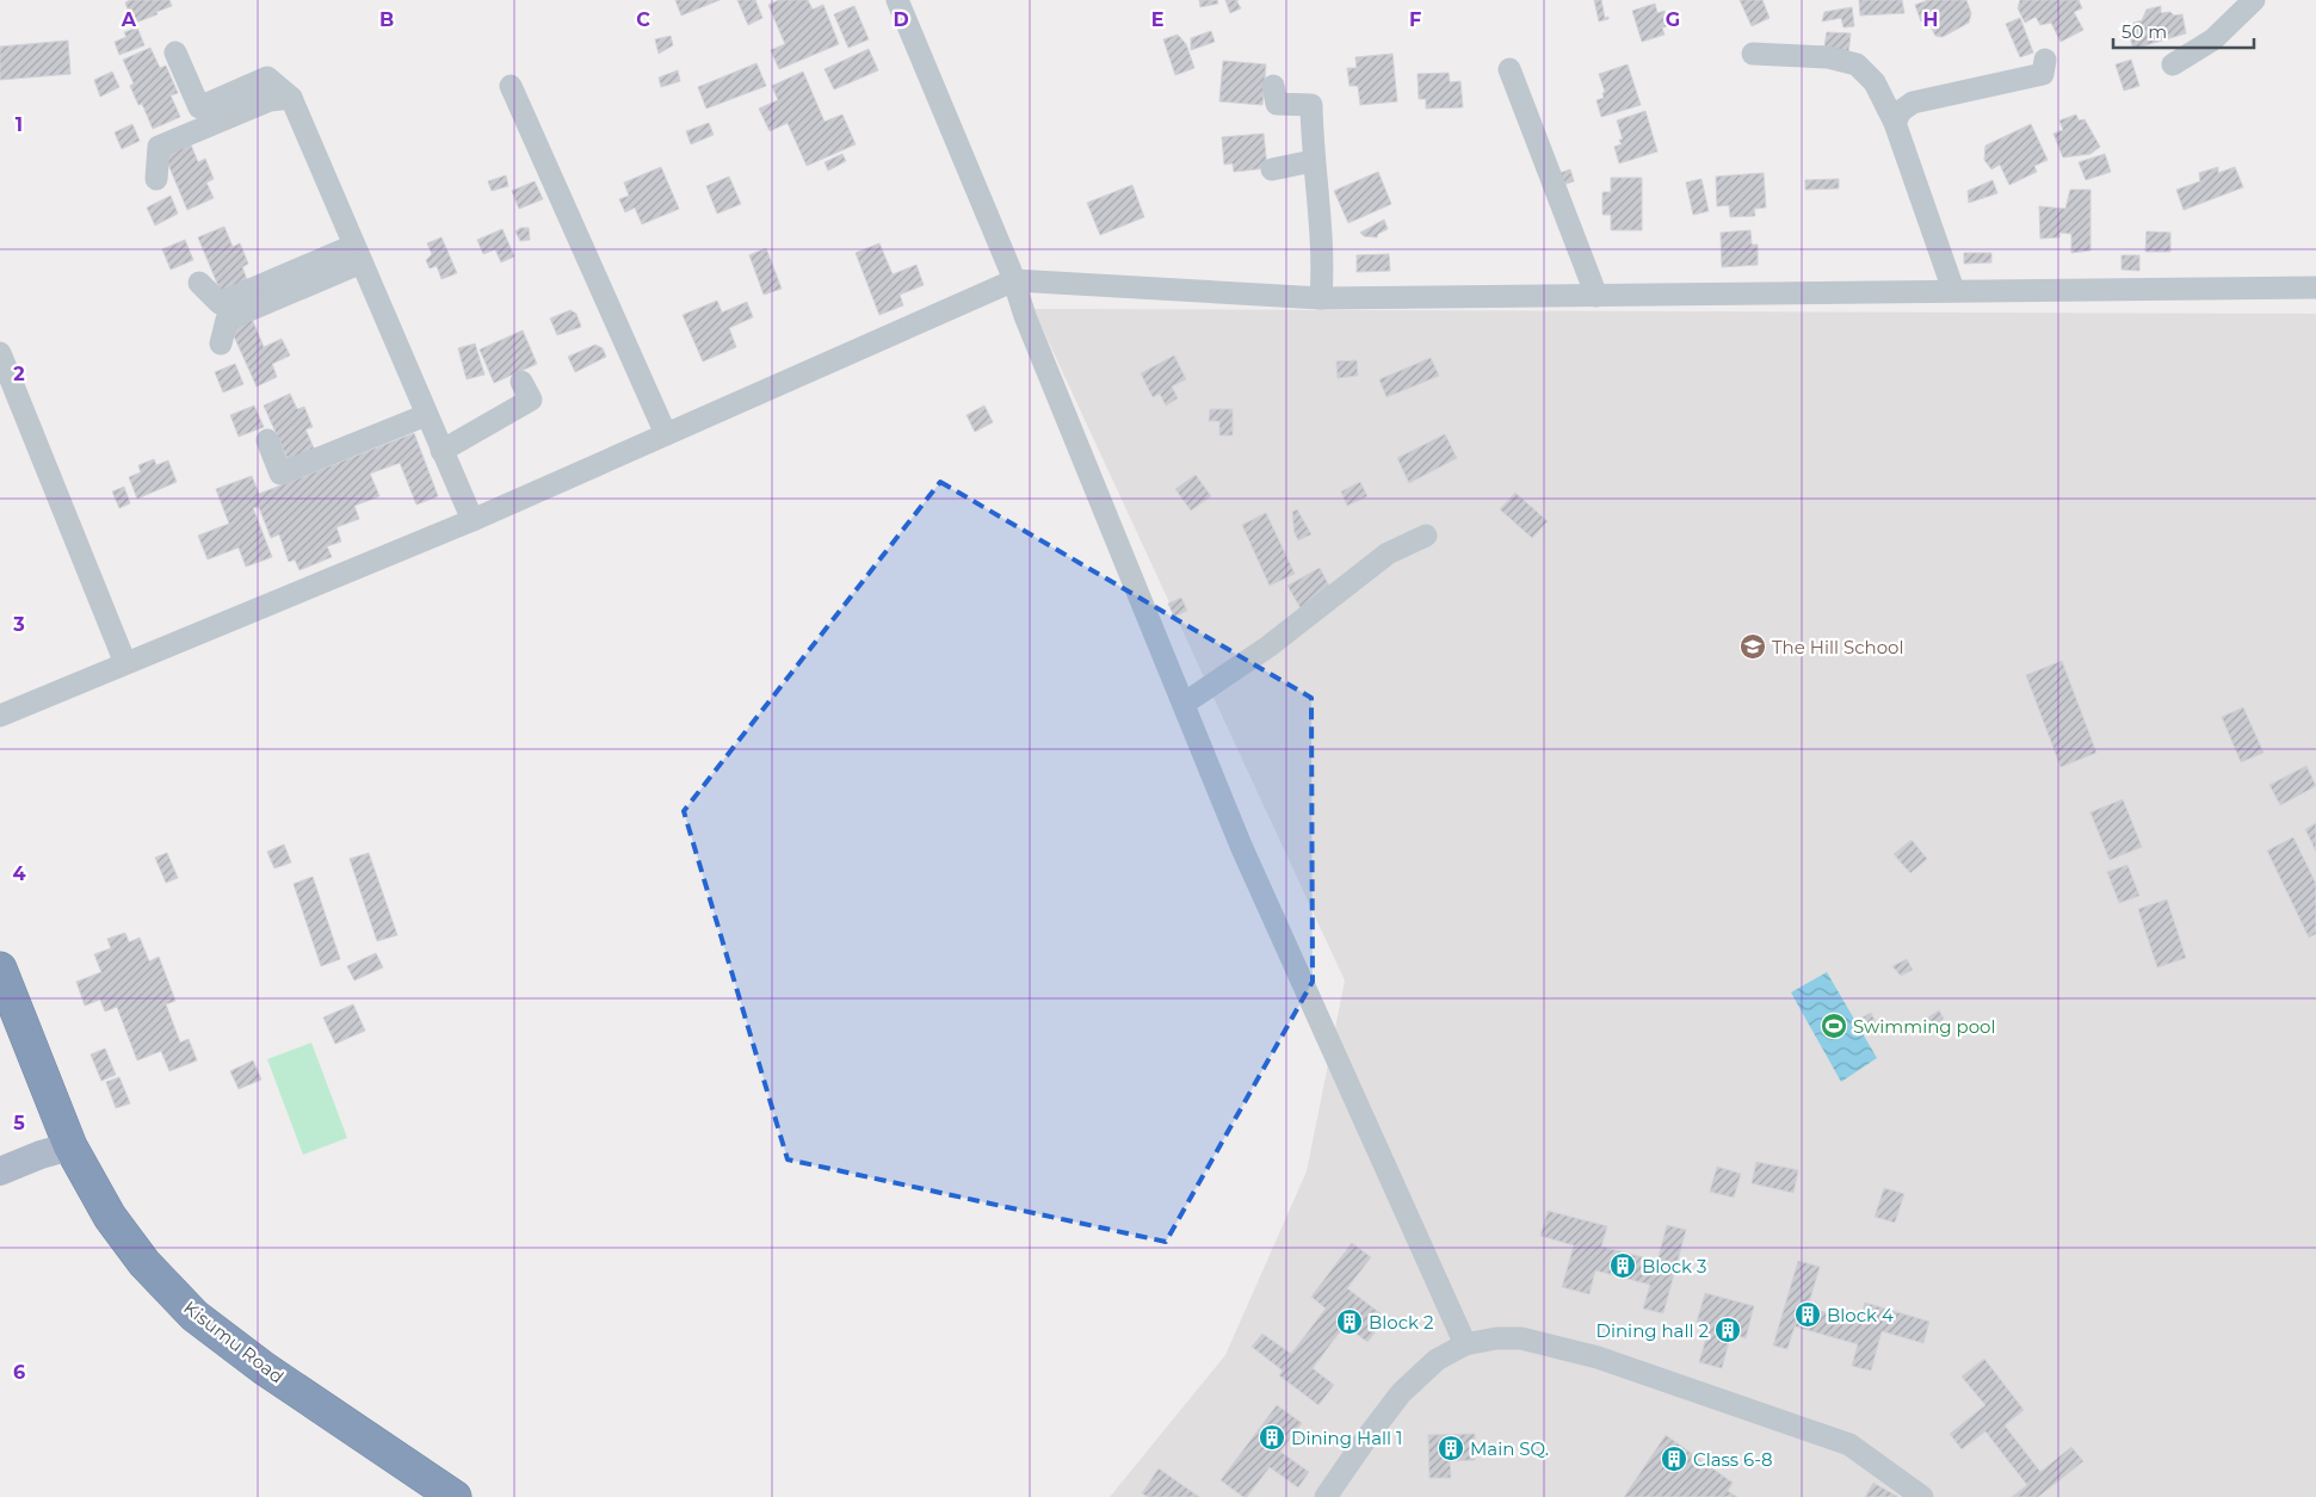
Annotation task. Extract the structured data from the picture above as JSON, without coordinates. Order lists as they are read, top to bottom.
{
  "streets": {
    "highway": ["Kisumu Road"]
  },
  "places": {
    "school or university": ["The Hill School"],
    "sports": ["Swimming pool"],
    "building": [
      "Block 3",
      "Block 4",
      "Block 2",
      "Dining hall 2",
      "Dining Hall 1",
      "Main SQ.",
      "Class 6-8"
    ]
  },
  "scale_bar": "50 m",
  "grid": {
    "columns": [
      "A",
      "B",
      "C",
      "D",
      "E",
      "F",
      "G",
      "H"
    ],
    "rows": [
      "1",
      "2",
      "3",
      "4",
      "5",
      "6"
    ]
  }
}
